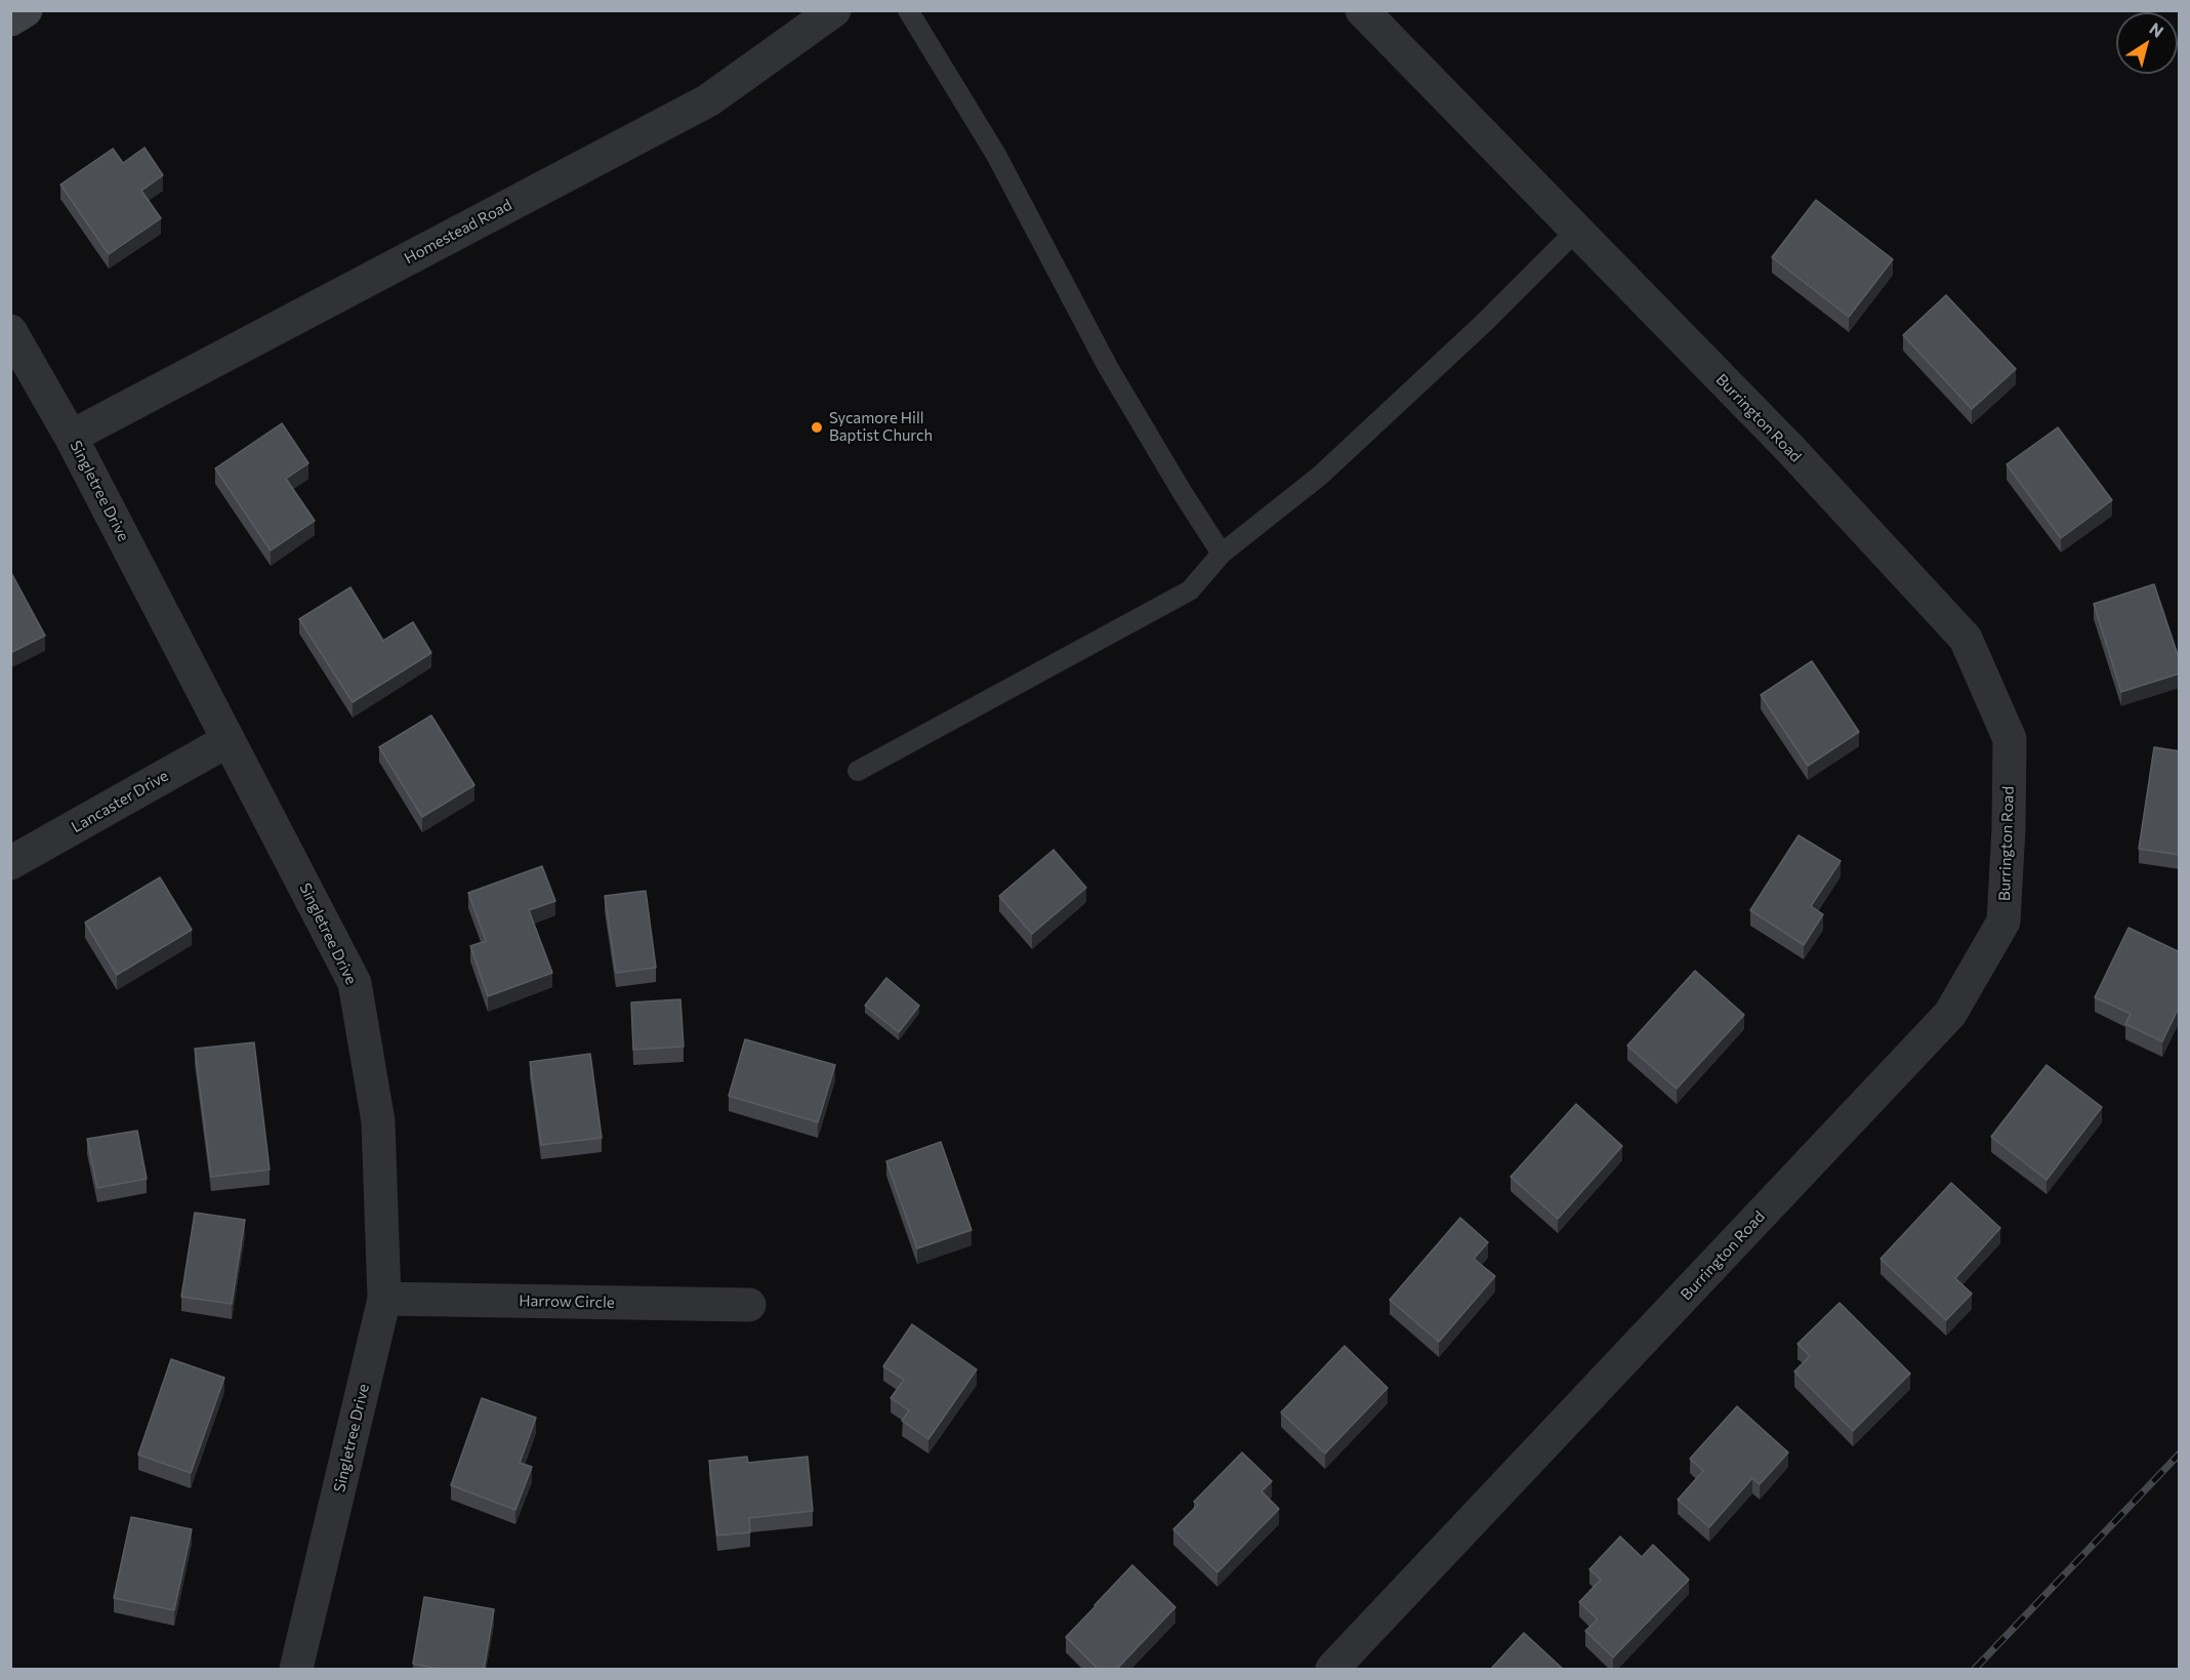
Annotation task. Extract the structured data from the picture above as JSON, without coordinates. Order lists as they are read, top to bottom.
{
  "streets": {
    "street": [
      "Homestead Road",
      "Burrington Road",
      "Singletree Drive",
      "Lancaster Drive",
      "Harrow Circle"
    ]
  },
  "crossings": [
    ["Homestead Road", "Singletree Drive"],
    ["Singletree Drive", "Lancaster Drive"],
    ["Singletree Drive", "Harrow Circle"]
  ],
  "places": ["Sycamore Hill Baptist Church"],
  "north": "top right"
}
